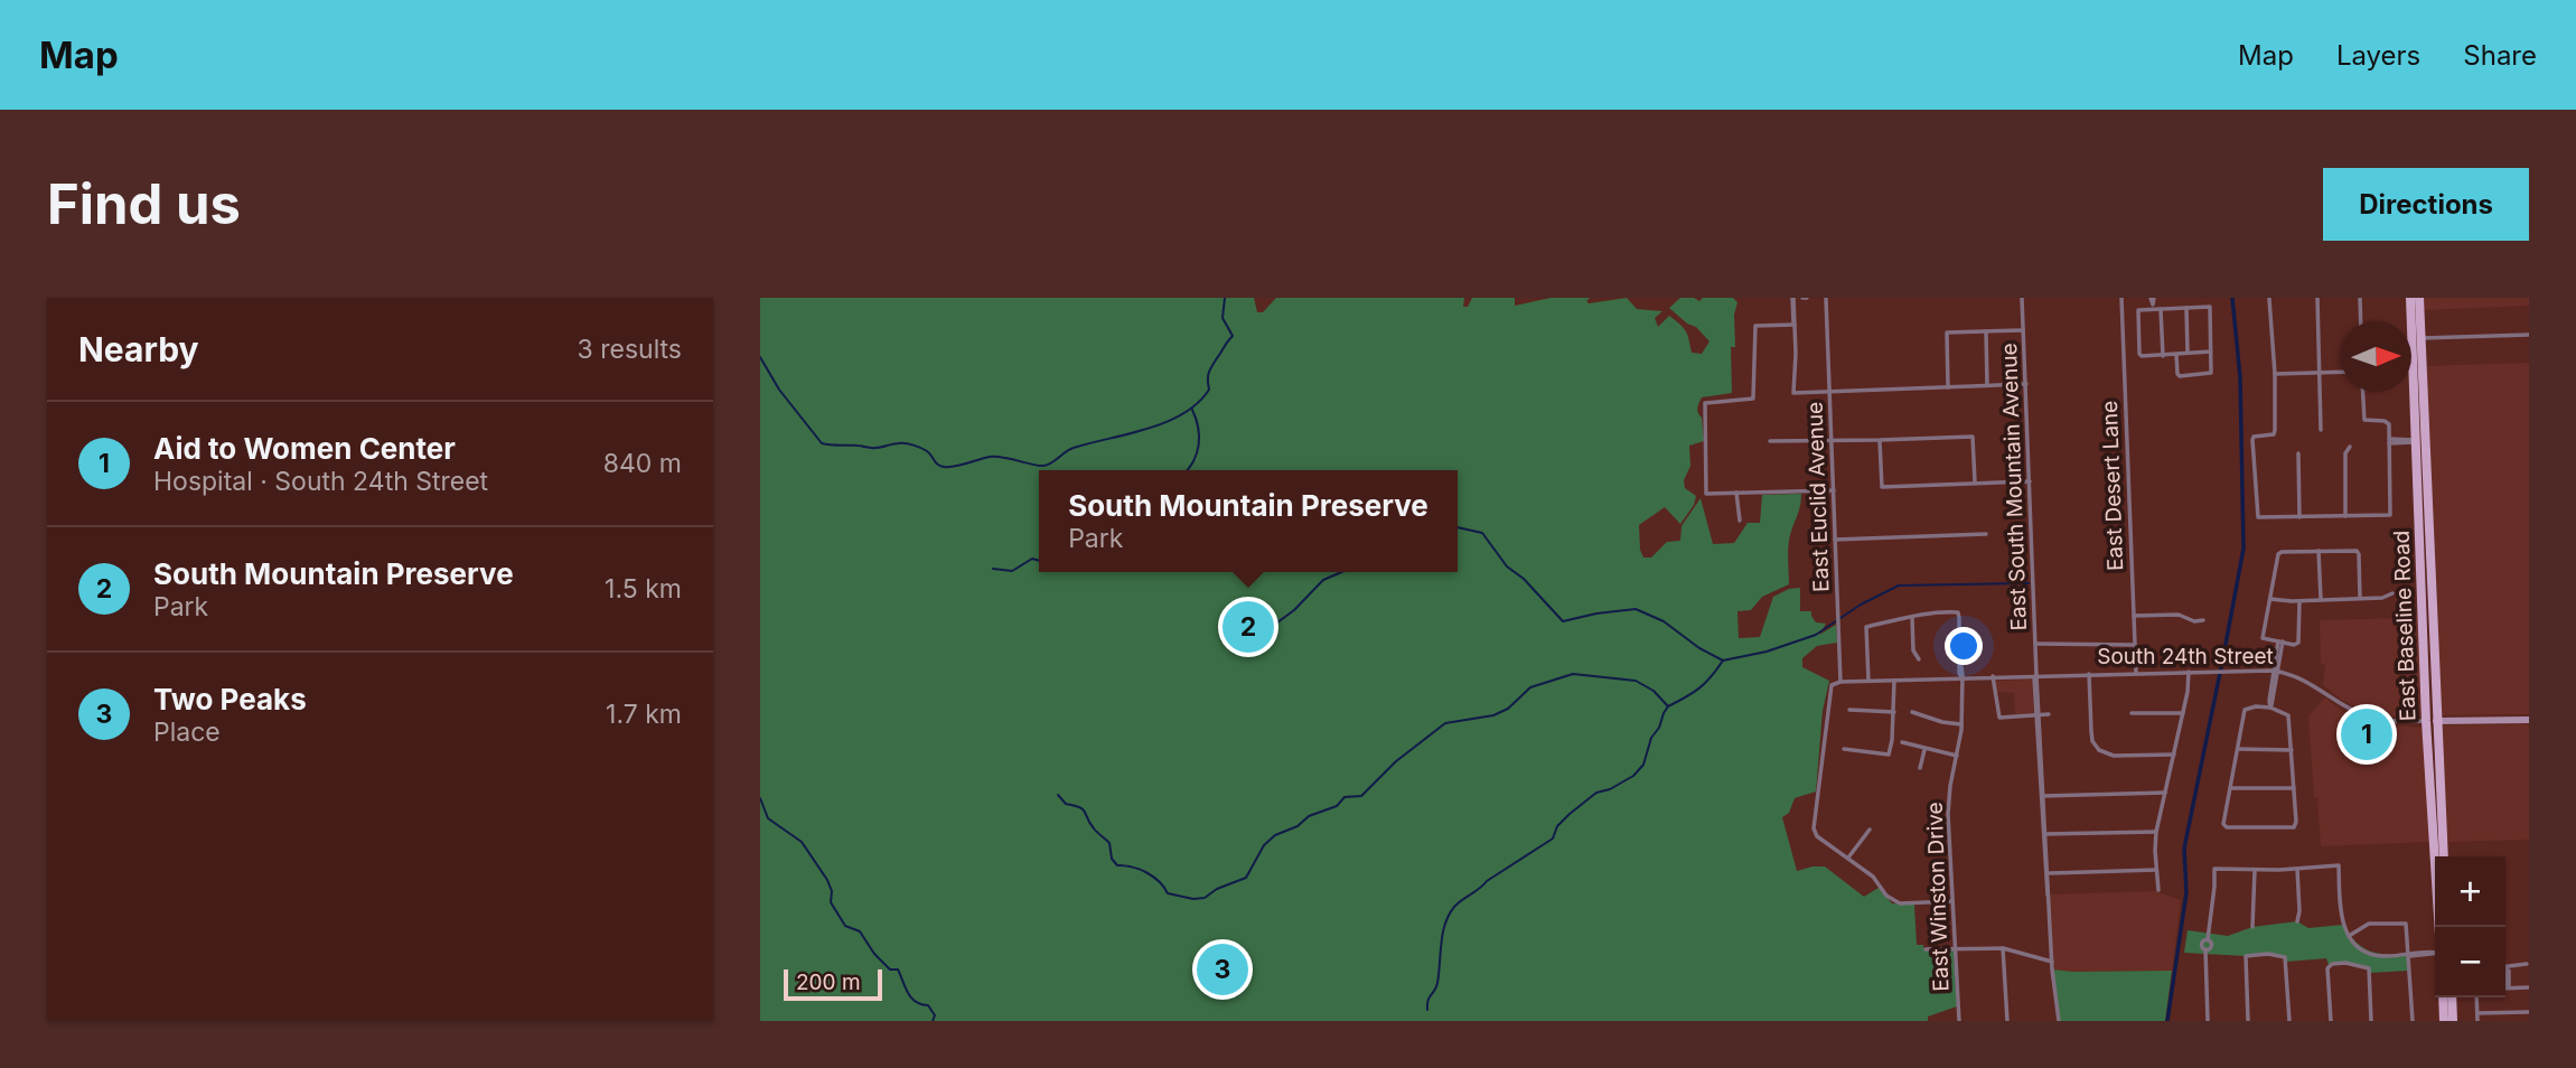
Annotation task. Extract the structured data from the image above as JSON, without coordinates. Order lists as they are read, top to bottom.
{
  "streets": {
    "main road": ["East Baseline Road", "South 24th Street"],
    "street": [
      "East Desert Lane",
      "East South Mountain Avenue",
      "East Euclid Avenue",
      "East Winston Drive"
    ]
  },
  "crossings": [
    ["East Desert Lane", "South 24th Street"],
    ["East South Mountain Avenue", "South 24th Street"],
    ["East Euclid Avenue", "South 24th Street"],
    ["East Baseline Road", "South 24th Street"],
    ["South 24th Street", "East Winston Drive"]
  ],
  "scale_bar": "200 m",
  "north": "right",
  "page": {
    "header": "Map",
    "nav": ["Map", "Layers", "Share"],
    "buttons": "Directions",
    "title": "Find us",
    "heading": ["Nearby", "3 results"],
    "list": [
      {
        "mark": "1",
        "name": "Aid to Women Center",
        "note": "Hospital · South 24th Street",
        "value": "840 m"
      },
      {
        "mark": "2",
        "name": "South Mountain Preserve",
        "note": "Park",
        "value": "1.5 km"
      },
      {
        "mark": "3",
        "name": "Two Peaks",
        "note": "Place",
        "value": "1.7 km"
      }
    ],
    "popup": ["South Mountain Preserve", "Park"],
    "pins": ["2", "1", "3"],
    "map_buttons": ["+", "−"],
    "scale": "200 m"
  }
}
